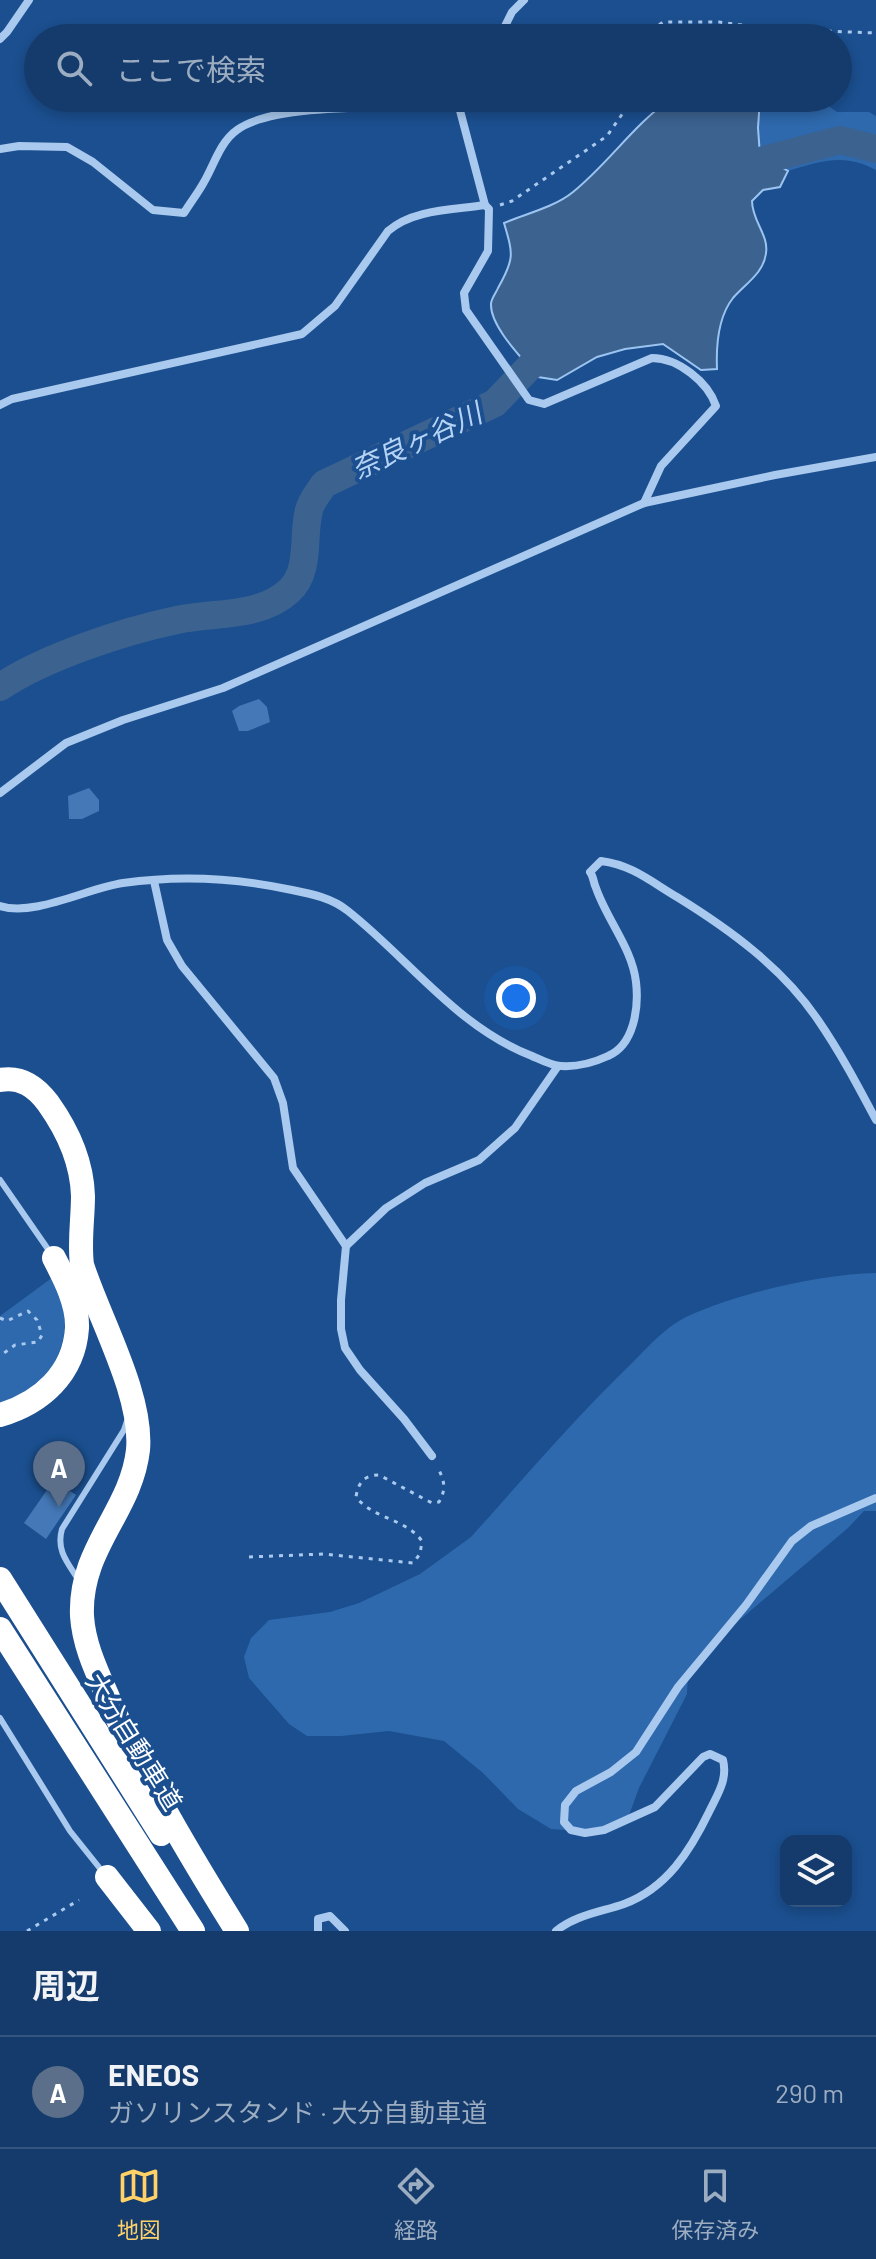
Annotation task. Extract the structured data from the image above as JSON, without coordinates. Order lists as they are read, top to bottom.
{
  "streets": {
    "highway": ["大分自動車道"]
  },
  "water": ["奈良ヶ谷川"],
  "page": {
    "search": "ここで検索",
    "pins": "A",
    "heading": "周辺",
    "list": [
      {
        "mark": "A",
        "name": "ENEOS",
        "note": "ガソリンスタンド · 大分自動車道",
        "value": "290 m"
      }
    ],
    "nav": ["地図", "経路", "保存済み"]
  }
}
